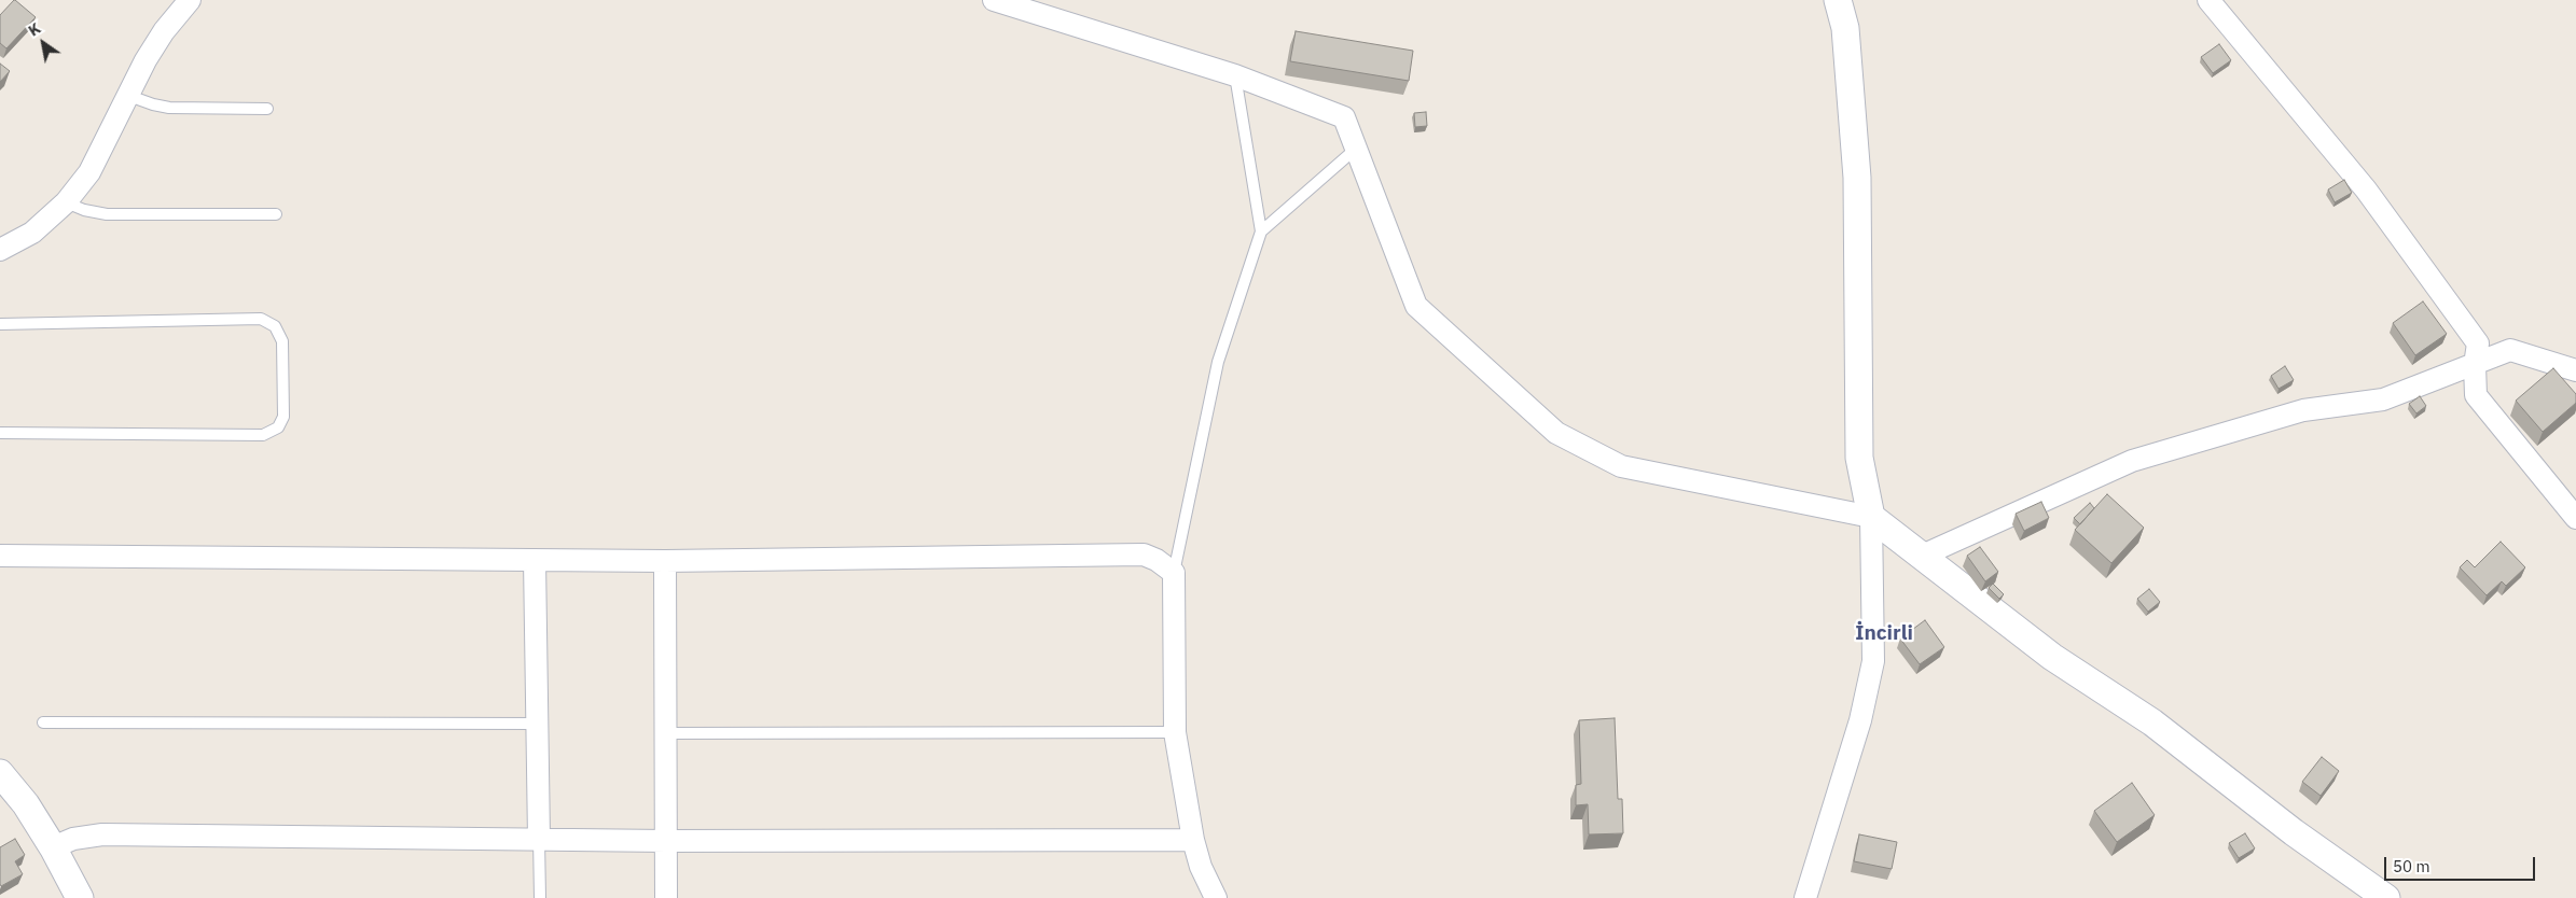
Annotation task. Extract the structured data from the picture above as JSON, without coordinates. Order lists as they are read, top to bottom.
{
  "districts": ["İncirli"],
  "scale_bar": "50 m",
  "north": "top left"
}
